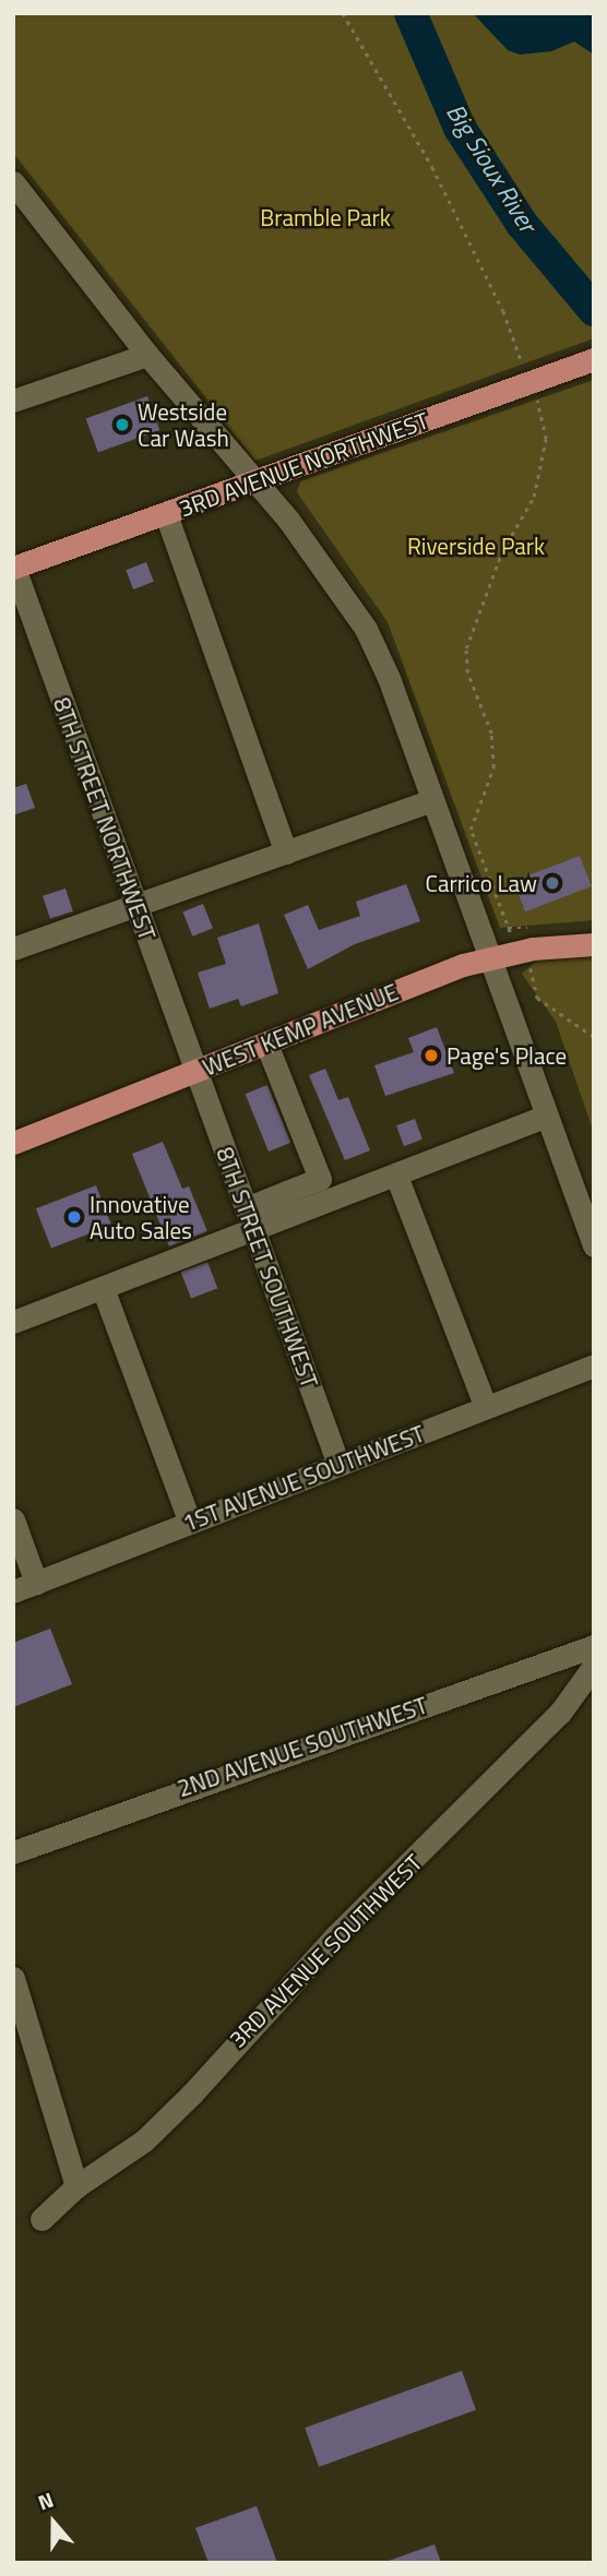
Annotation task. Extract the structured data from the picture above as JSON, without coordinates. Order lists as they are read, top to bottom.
{
  "streets": {
    "main road": ["3RD AVENUE NORTHWEST", "WEST KEMP AVENUE"],
    "street": [
      "8TH STREET NORTHWEST",
      "8TH STREET SOUTHWEST",
      "1ST AVENUE SOUTHWEST",
      "2ND AVENUE SOUTHWEST",
      "3RD AVENUE SOUTHWEST"
    ]
  },
  "crossings": [
    ["3RD AVENUE NORTHWEST", "8TH STREET NORTHWEST"],
    ["8TH STREET NORTHWEST", "WEST KEMP AVENUE"],
    ["8TH STREET NORTHWEST", "8TH STREET SOUTHWEST"],
    ["WEST KEMP AVENUE", "8TH STREET SOUTHWEST"],
    ["8TH STREET SOUTHWEST", "1ST AVENUE SOUTHWEST"]
  ],
  "water": ["Big Sioux River"],
  "parks": ["Bramble Park", "Riverside Park"],
  "places": [
    "Westside Car Wash",
    "Carrico Law",
    "Page's Place",
    "Innovative Auto Sales"
  ],
  "north": "top"
}
